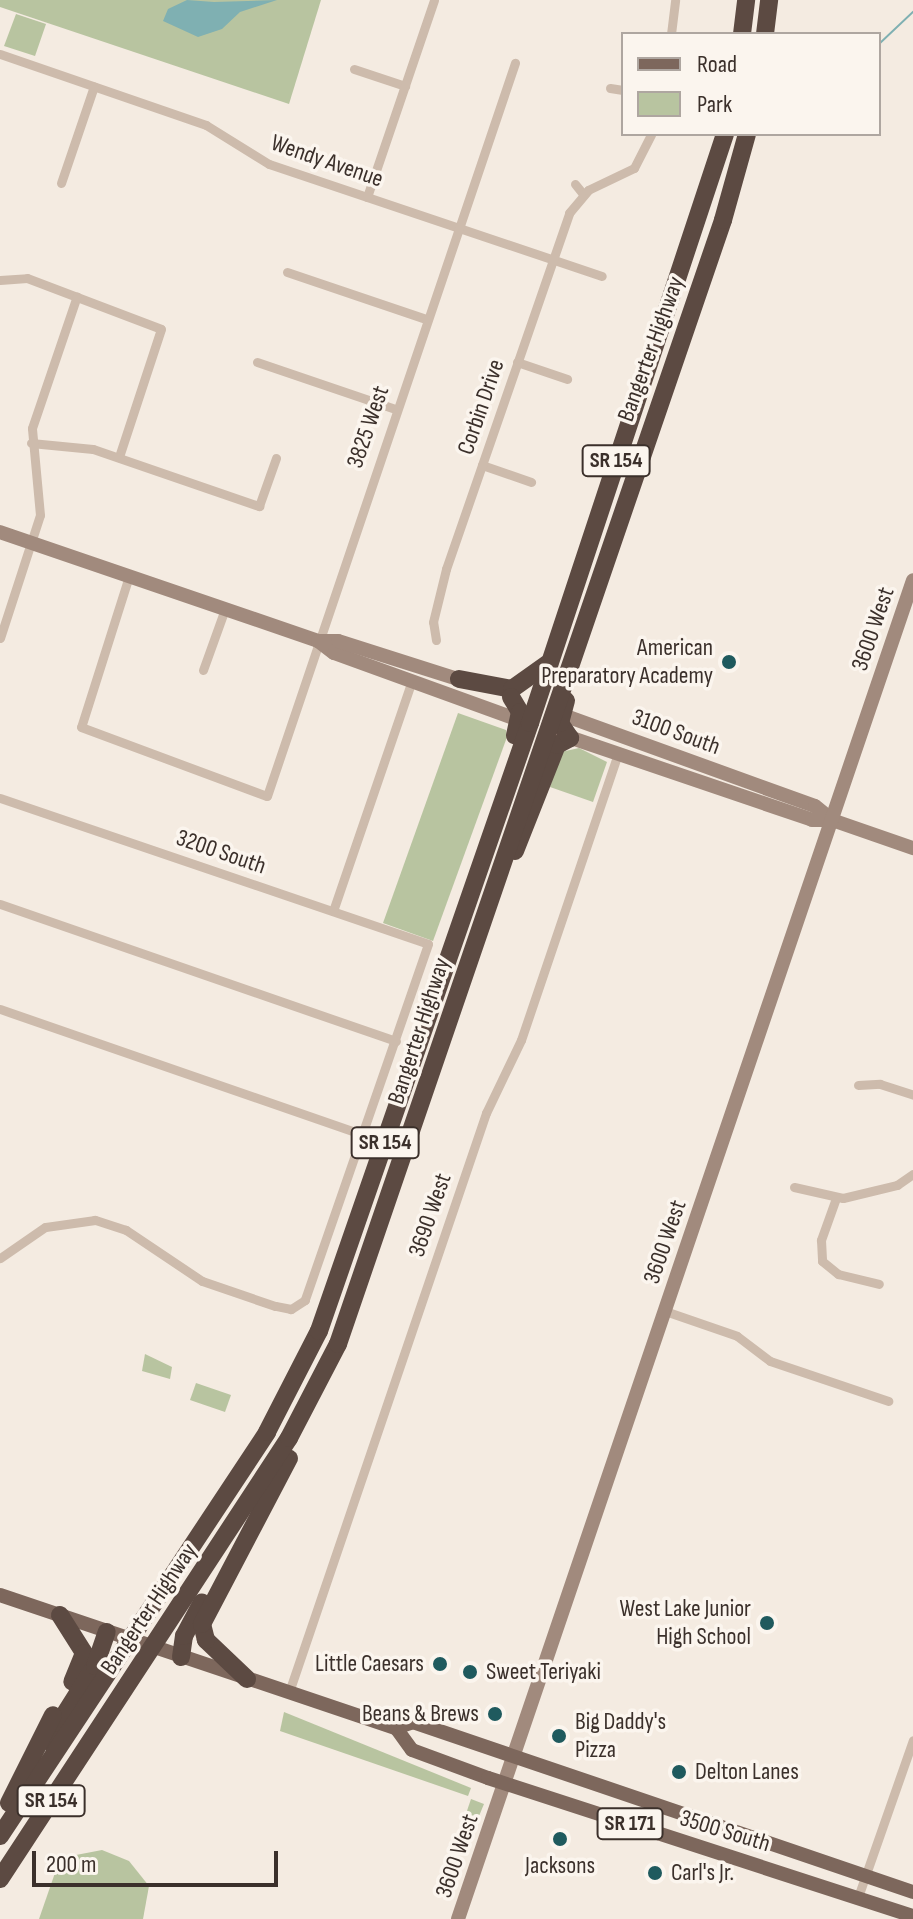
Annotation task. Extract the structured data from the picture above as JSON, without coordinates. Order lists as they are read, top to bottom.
{
  "streets": {
    "highway": ["Bangerter Highway", "SR 154"],
    "main road": [
      "3600 West",
      "3100 South",
      "SR 171",
      "3500 South"
    ],
    "street": [
      "Wendy Avenue",
      "Corbin Drive",
      "3825 West",
      "3200 South",
      "3690 West"
    ]
  },
  "crossings": [
    ["Wendy Avenue", "Corbin Drive"],
    ["Wendy Avenue", "3825 West"],
    ["Bangerter Highway", "3100 South"],
    ["Bangerter Highway", "3500 South"],
    ["3825 West", "3100 South"],
    ["3600 West", "3100 South"],
    ["3600 West", "3500 South"],
    ["3100 South", "3690 West"],
    ["3690 West", "3500 South"]
  ],
  "places": [
    "American Preparatory Academy",
    "West Lake Junior High School",
    "Little Caesars",
    "Sweet Teriyaki",
    "Beans & Brews",
    "Big Daddy's Pizza",
    "Delton Lanes",
    "Jacksons",
    "Carl's Jr."
  ],
  "legend": ["Road", "Park"],
  "scale_bar": "200 m"
}
